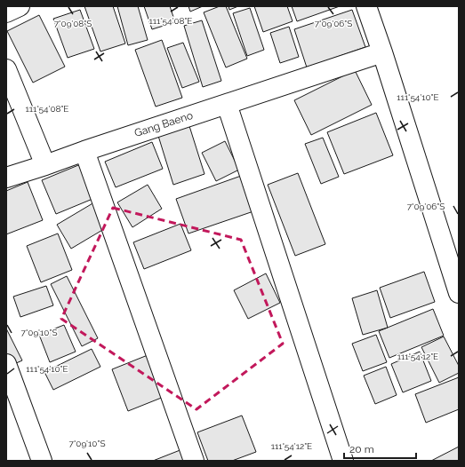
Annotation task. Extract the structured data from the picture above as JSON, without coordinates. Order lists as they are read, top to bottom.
{
  "streets": {
    "street": ["Gang Baeno"]
  },
  "scale_bar": "20 m",
  "coordinates": [
    "111°54'08\"E",
    "7°09'08\"S",
    "7°09'06\"S",
    "111°54'10\"E",
    "7°09'10\"S",
    "111°54'12\"E"
  ]
}
